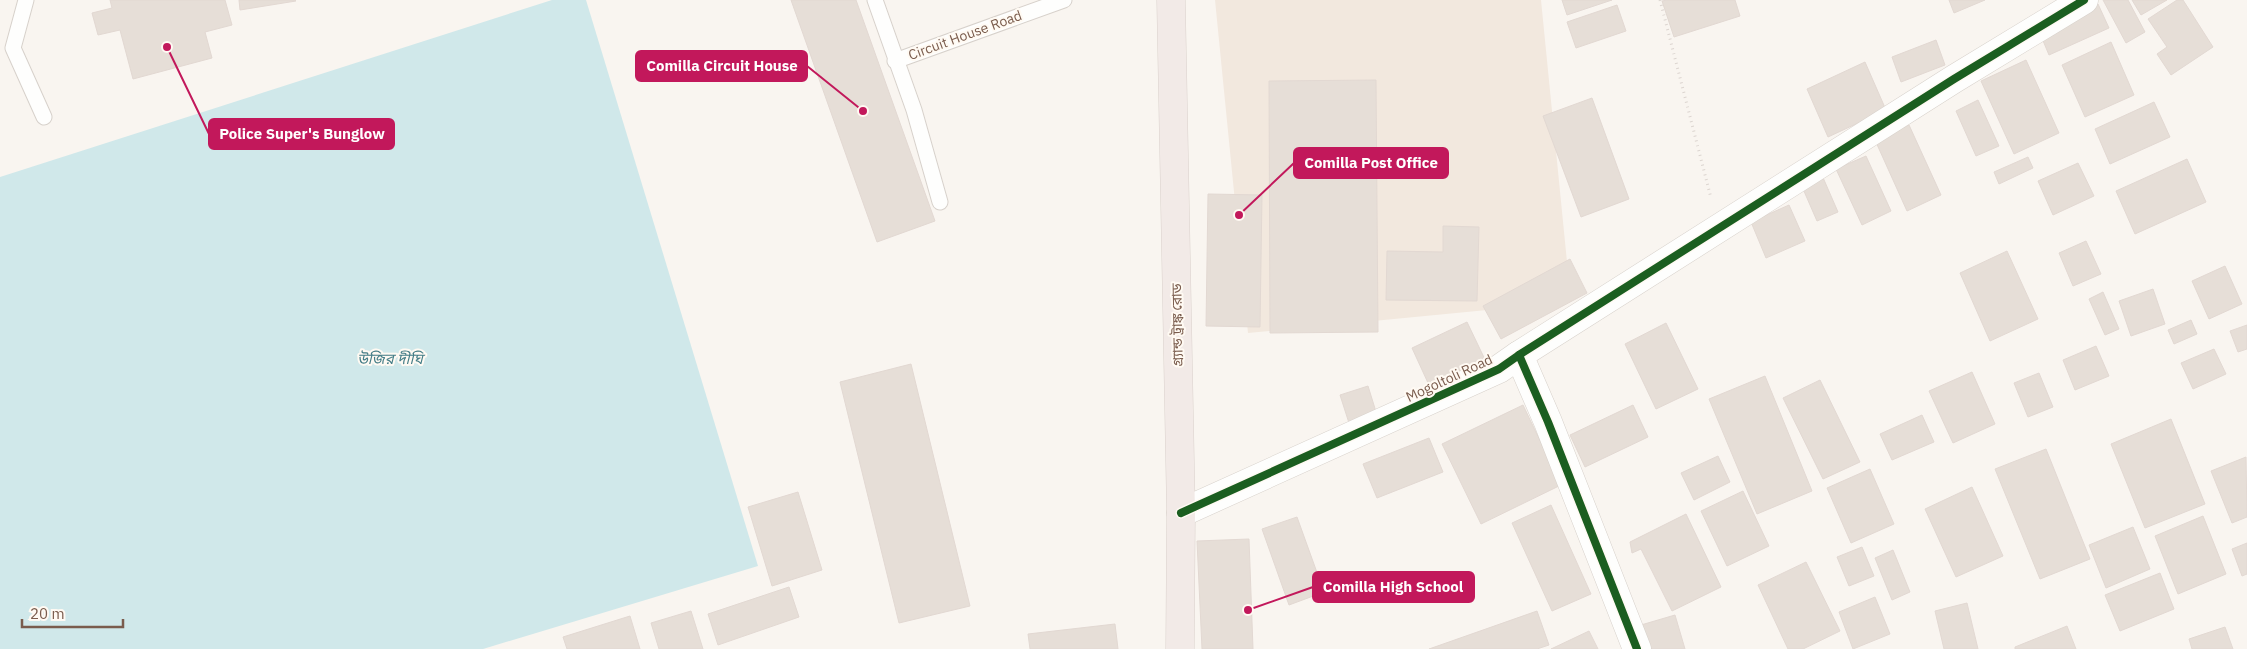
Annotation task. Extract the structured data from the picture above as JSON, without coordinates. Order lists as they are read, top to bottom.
{
  "streets": {
    "highway": ["গ্র্যান্ড ট্রাঙ্ক রোড"],
    "street": ["Mogoltoli Road"],
    "lane": ["Circuit House Road"]
  },
  "crossings": [
    ["গ্র্যান্ড ট্রাঙ্ক রোড", "Mogoltoli Road"]
  ],
  "water": ["উজির দীঘি"],
  "places": [
    "Police Super's Bunglow",
    "Comilla Circuit House",
    "Comilla Post Office",
    "Comilla High School"
  ],
  "scale_bar": "20 m"
}
